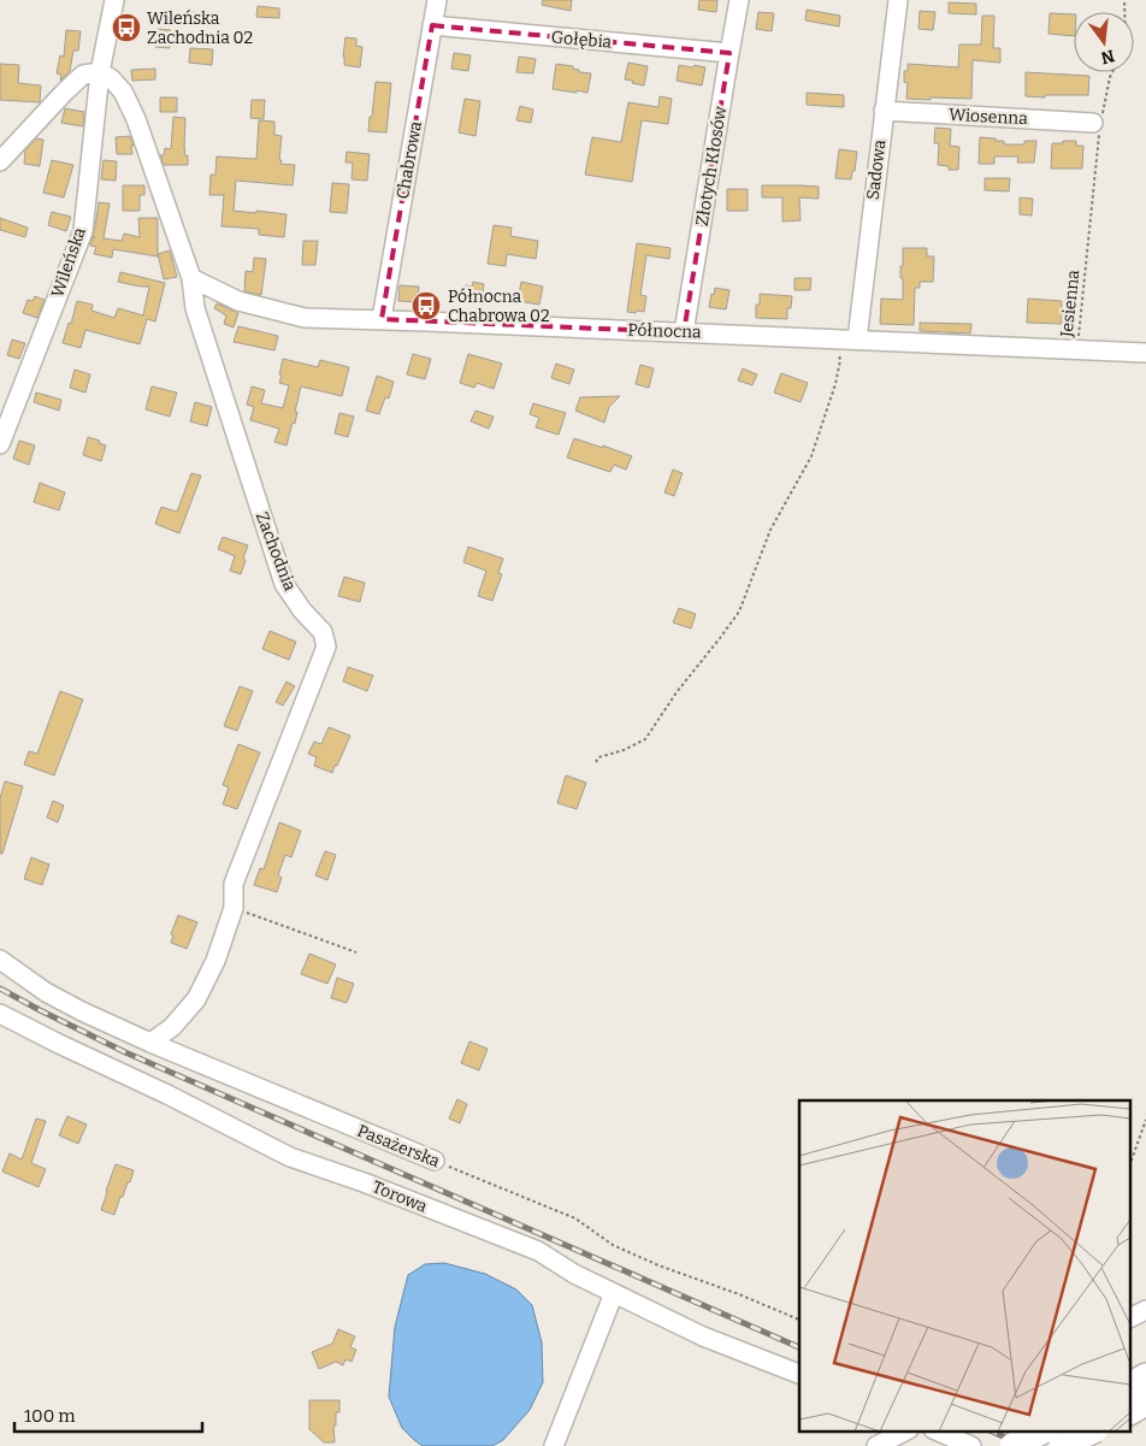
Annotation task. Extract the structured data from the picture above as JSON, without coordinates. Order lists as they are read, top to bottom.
{
  "streets": {
    "street": [
      "Gołębia",
      "Wiosenna",
      "Chabrowa",
      "Złotych Kłosów",
      "Sadowa",
      "Wileńska",
      "Północna",
      "Zachodnia",
      "Pasażerska",
      "Torowa"
    ],
    "path": ["Jesienna"]
  },
  "crossings": [
    ["Gołębia", "Chabrowa"],
    ["Gołębia", "Złotych Kłosów"],
    ["Wiosenna", "Sadowa"],
    ["Wiosenna", "Jesienna"],
    ["Chabrowa", "Północna"],
    ["Złotych Kłosów", "Północna"],
    ["Sadowa", "Północna"],
    ["Wileńska", "Zachodnia"],
    ["Jesienna", "Północna"],
    ["Północna", "Zachodnia"],
    ["Zachodnia", "Pasażerska"]
  ],
  "places": {
    "bus stop": ["Wileńska Zachodnia 02", "Północna Chabrowa 02"]
  },
  "scale_bar": "100 m",
  "north": "bottom"
}
